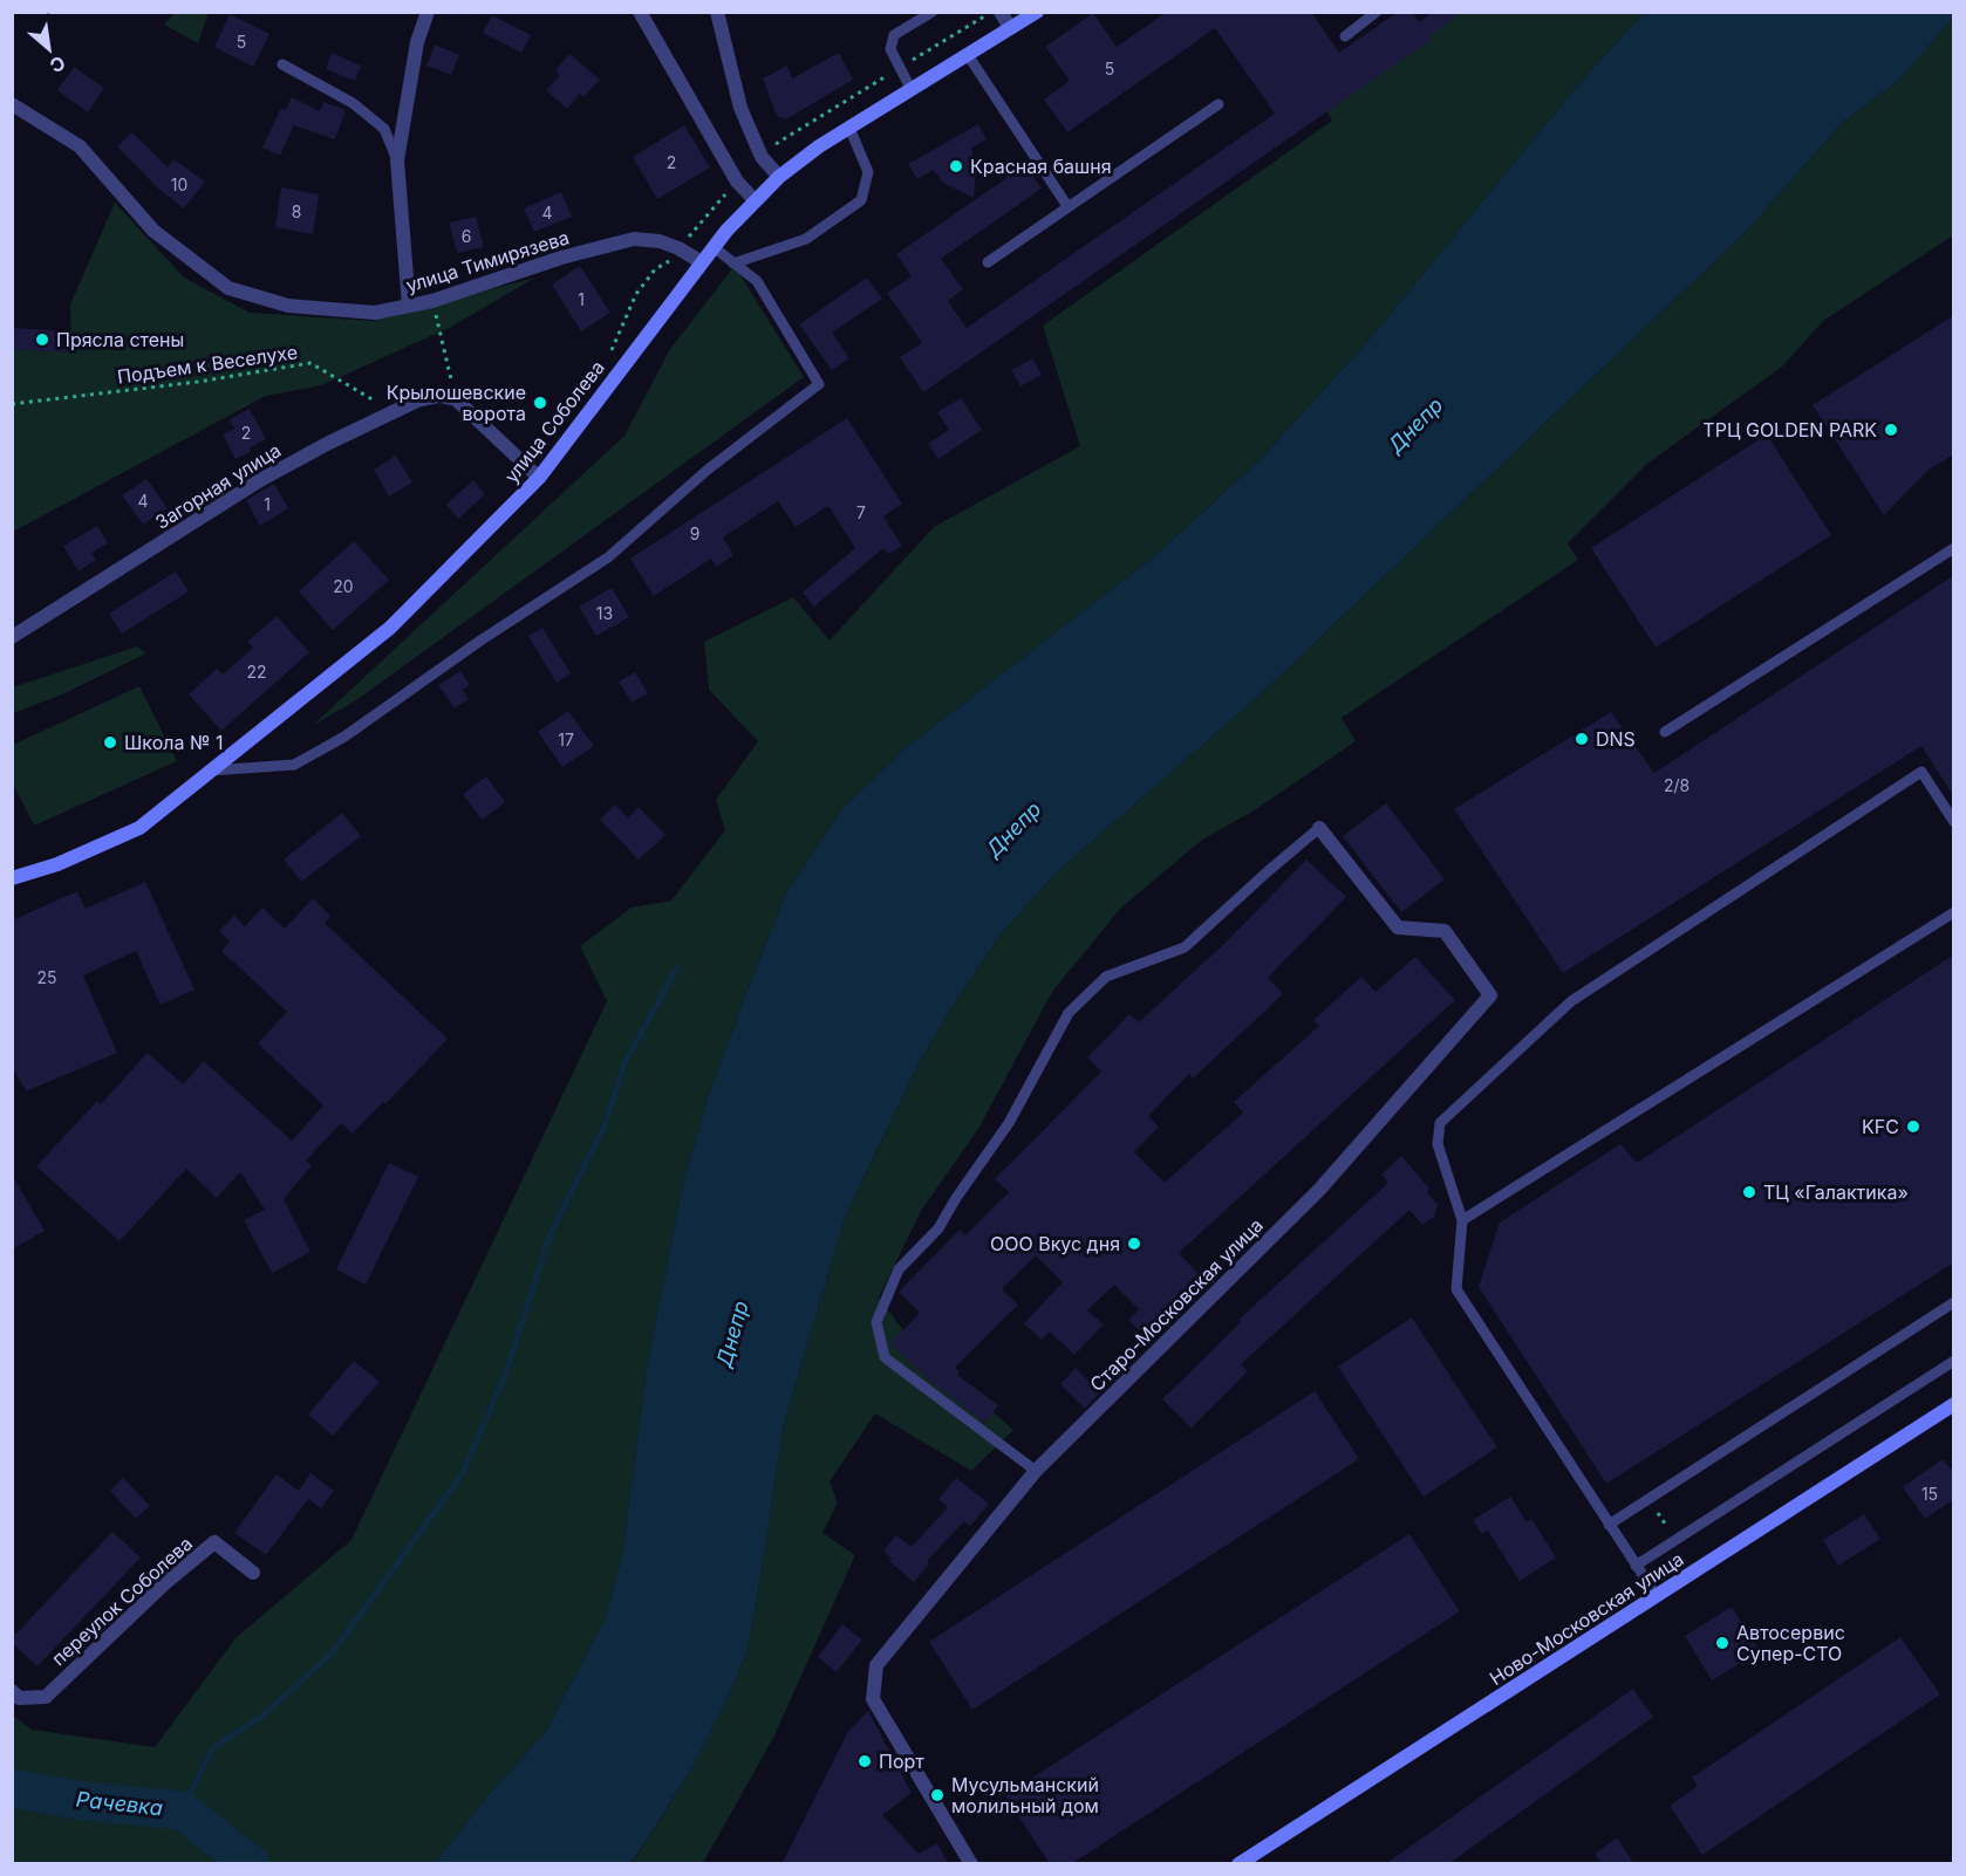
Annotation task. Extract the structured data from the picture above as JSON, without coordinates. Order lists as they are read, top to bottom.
{
  "streets": {
    "main road": ["улица Соболева", "Ново-Московская улица"],
    "street": [
      "улица Тимирязева",
      "Загорная улица",
      "Старо-Московская улица",
      "переулок Соболева"
    ],
    "path": ["Подъем к Веселухе"]
  },
  "crossings": [
    ["улица Тимирязева", "улица Соболева"],
    ["Подъем к Веселухе", "Загорная улица"]
  ],
  "water": ["Днепр", "Рачевка"],
  "places": [
    "Красная башня",
    "Прясла стены",
    "Крылошевские ворота",
    "ТРЦ GOLDEN PARK",
    "DNS",
    "Школа № 1",
    "KFC",
    "ТЦ «Галактика»",
    "ООО Вкус дня",
    "Автосервис Супер-СТО",
    "Порт",
    "Мусульманский молильный дом"
  ],
  "house_numbers": [
    "5",
    "5",
    "2",
    "10",
    "8",
    "4",
    "6",
    "1",
    "2",
    "4",
    "1",
    "7",
    "9",
    "20",
    "13",
    "22",
    "17",
    "2/8",
    "25",
    "15"
  ],
  "north": "bottom right"
}
